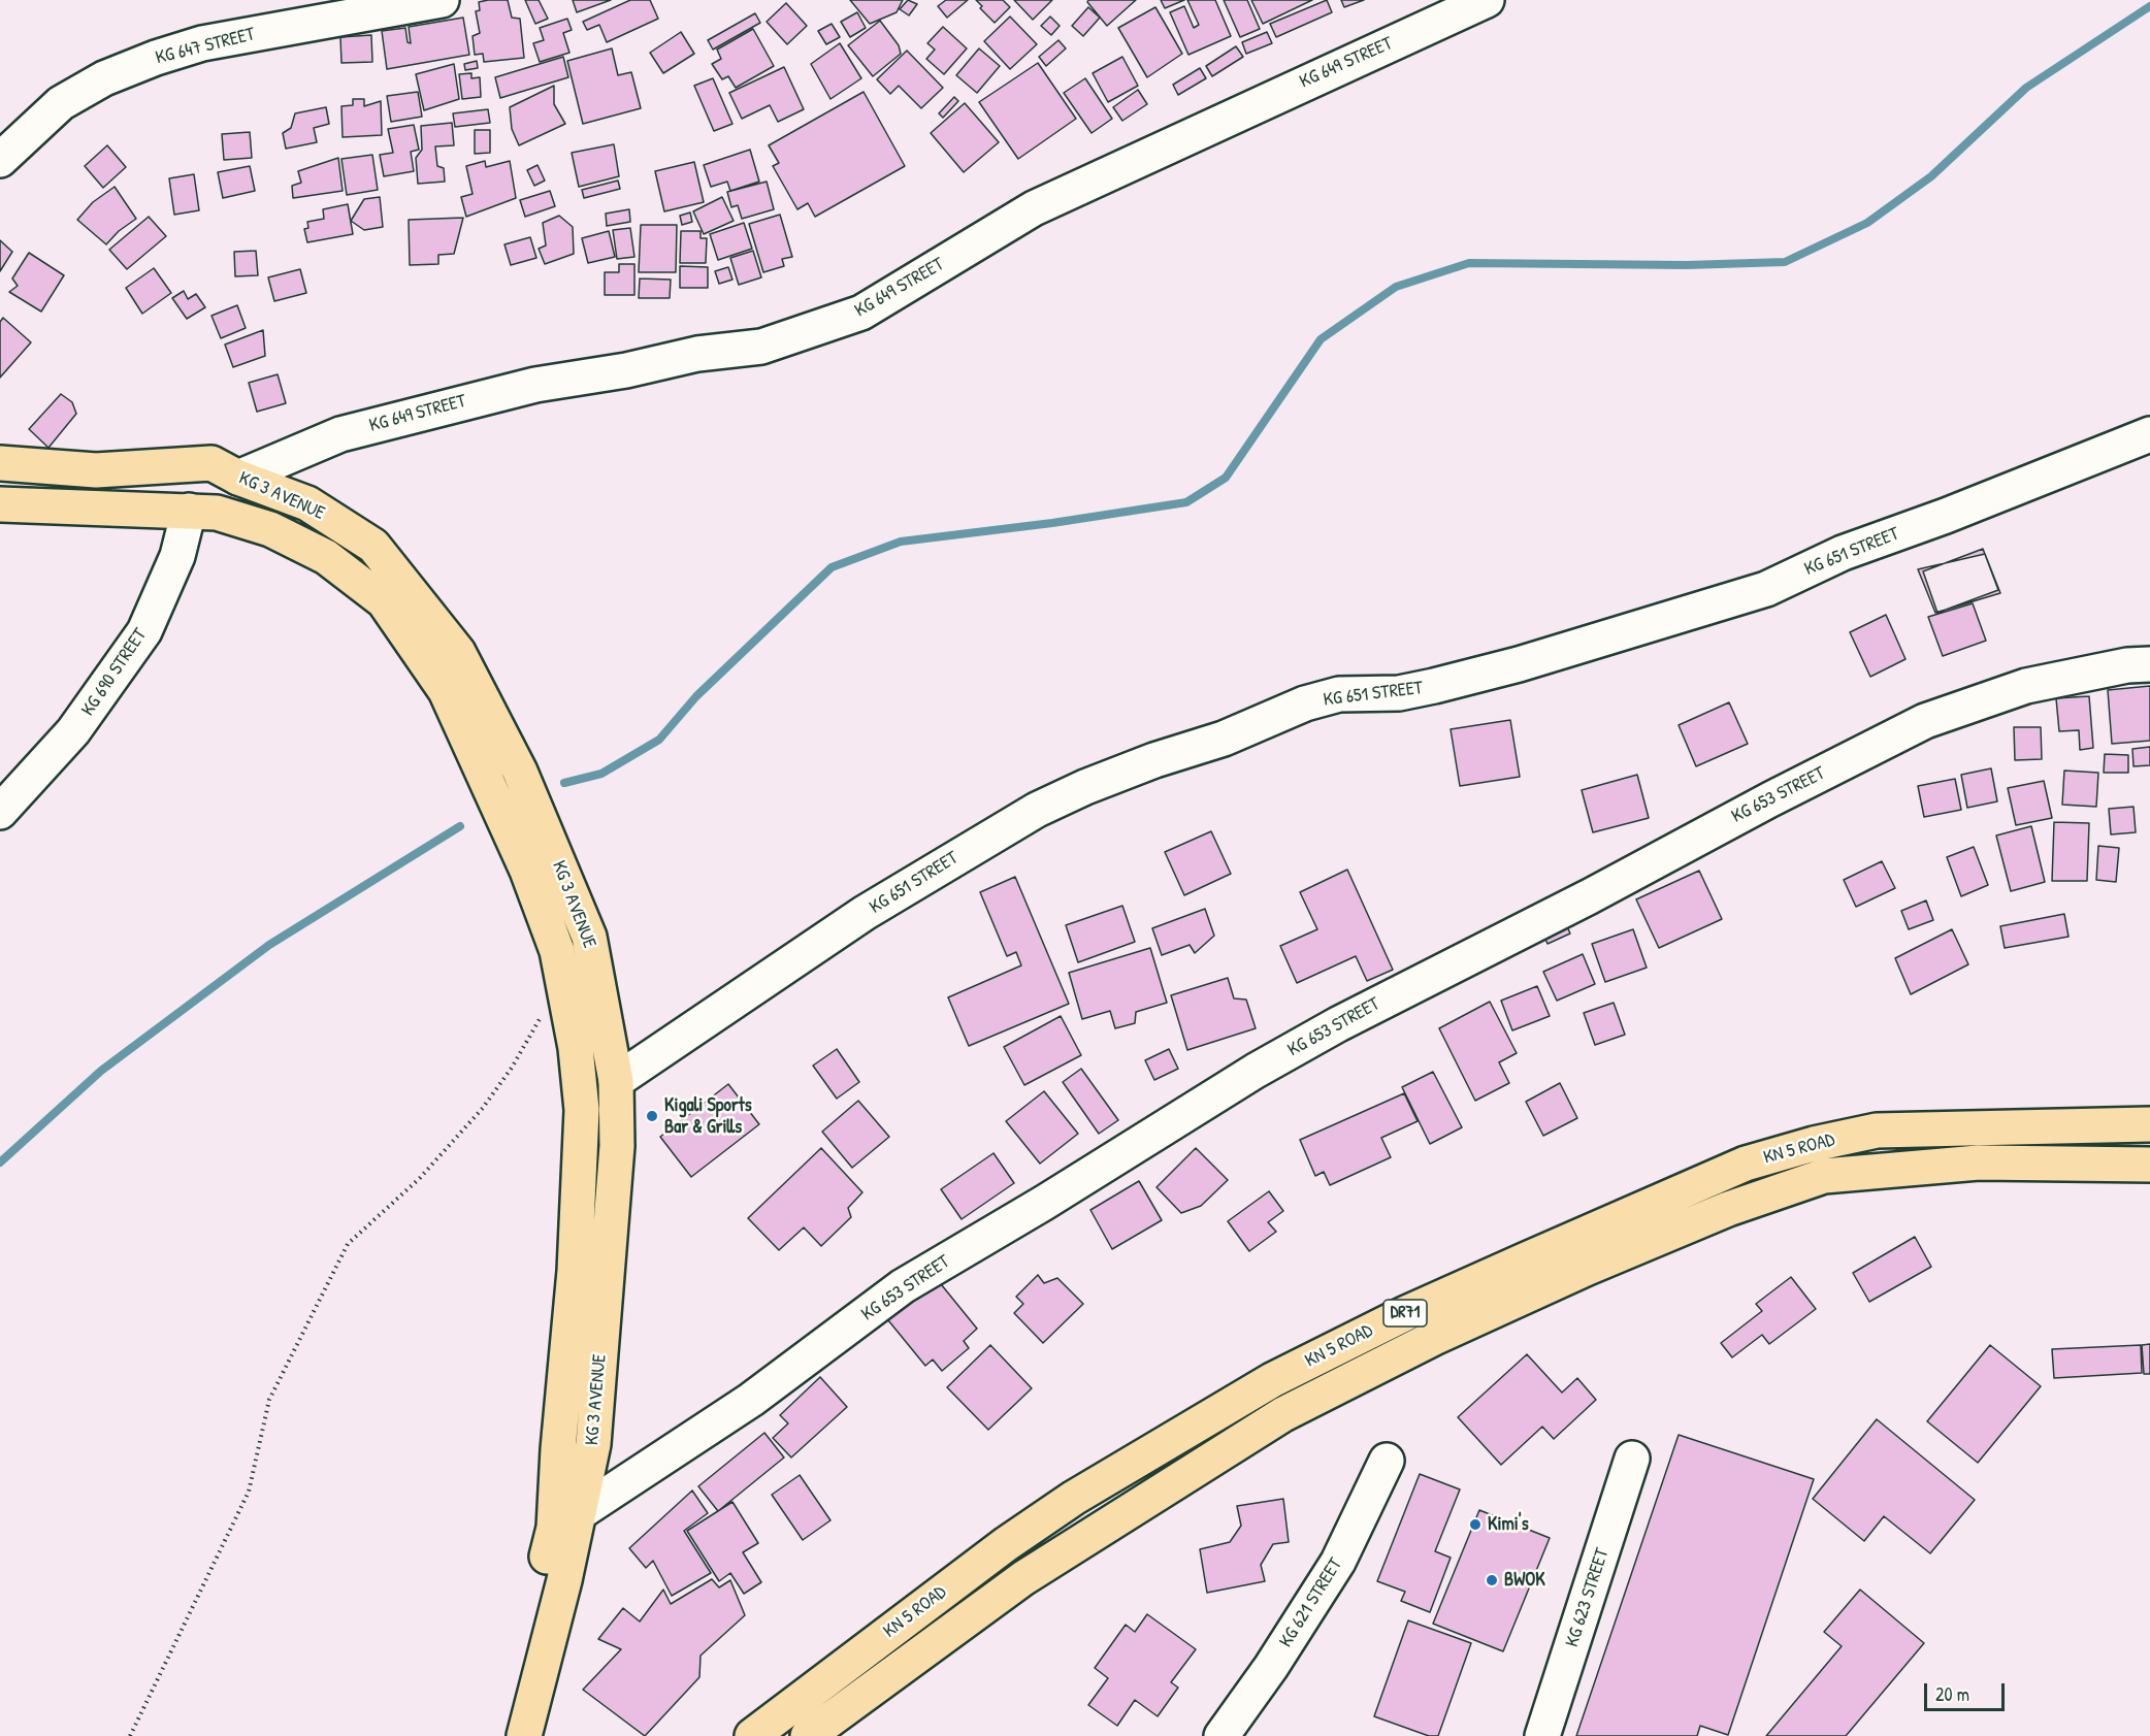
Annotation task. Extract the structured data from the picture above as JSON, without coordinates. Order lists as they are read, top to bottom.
{
  "streets": {
    "main road": ["KG 3 AVENUE", "KN 5 ROAD", "DR71"],
    "street": [
      "KG 647 STREET",
      "KG 649 STREET",
      "KG 651 STREET",
      "KG 690 STREET",
      "KG 653 STREET",
      "KG 623 STREET",
      "KG 621 STREET"
    ]
  },
  "crossings": [
    ["KG 649 STREET", "KG 3 AVENUE"],
    ["KG 3 AVENUE", "KG 651 STREET"],
    ["KG 3 AVENUE", "KG 690 STREET"],
    ["KG 3 AVENUE", "KG 653 STREET"]
  ],
  "places": ["Kigali Sports Bar & Grills", "Kimi's", "BWOK"],
  "scale_bar": "20 m"
}
